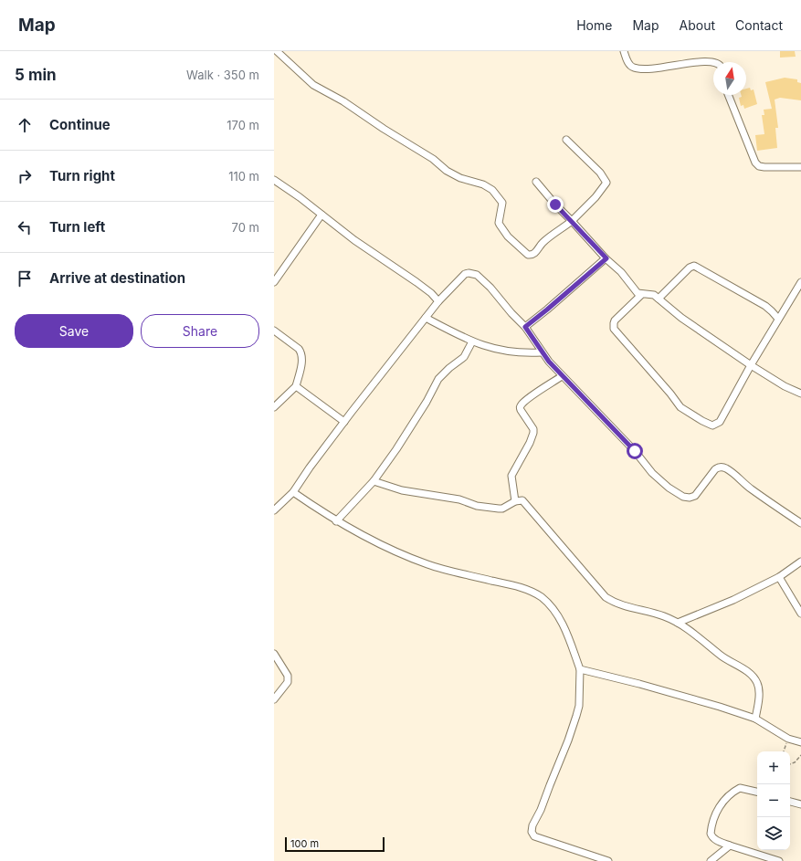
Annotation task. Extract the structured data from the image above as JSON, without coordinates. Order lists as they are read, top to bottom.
{
  "scale_bar": "100 m",
  "north": "top",
  "page": {
    "header": "Map",
    "nav": [
      "Home",
      "Map",
      "About",
      "Contact"
    ],
    "heading": ["5 min", "Walk · 350 m"],
    "list": [
      ["Continue", "170 m"],
      ["Turn right", "110 m"],
      ["Turn left", "70 m"],
      "Arrive at destination"
    ],
    "buttons": ["Save", "Share"],
    "map_buttons": ["+", "−"],
    "scale": "100 m"
  }
}
